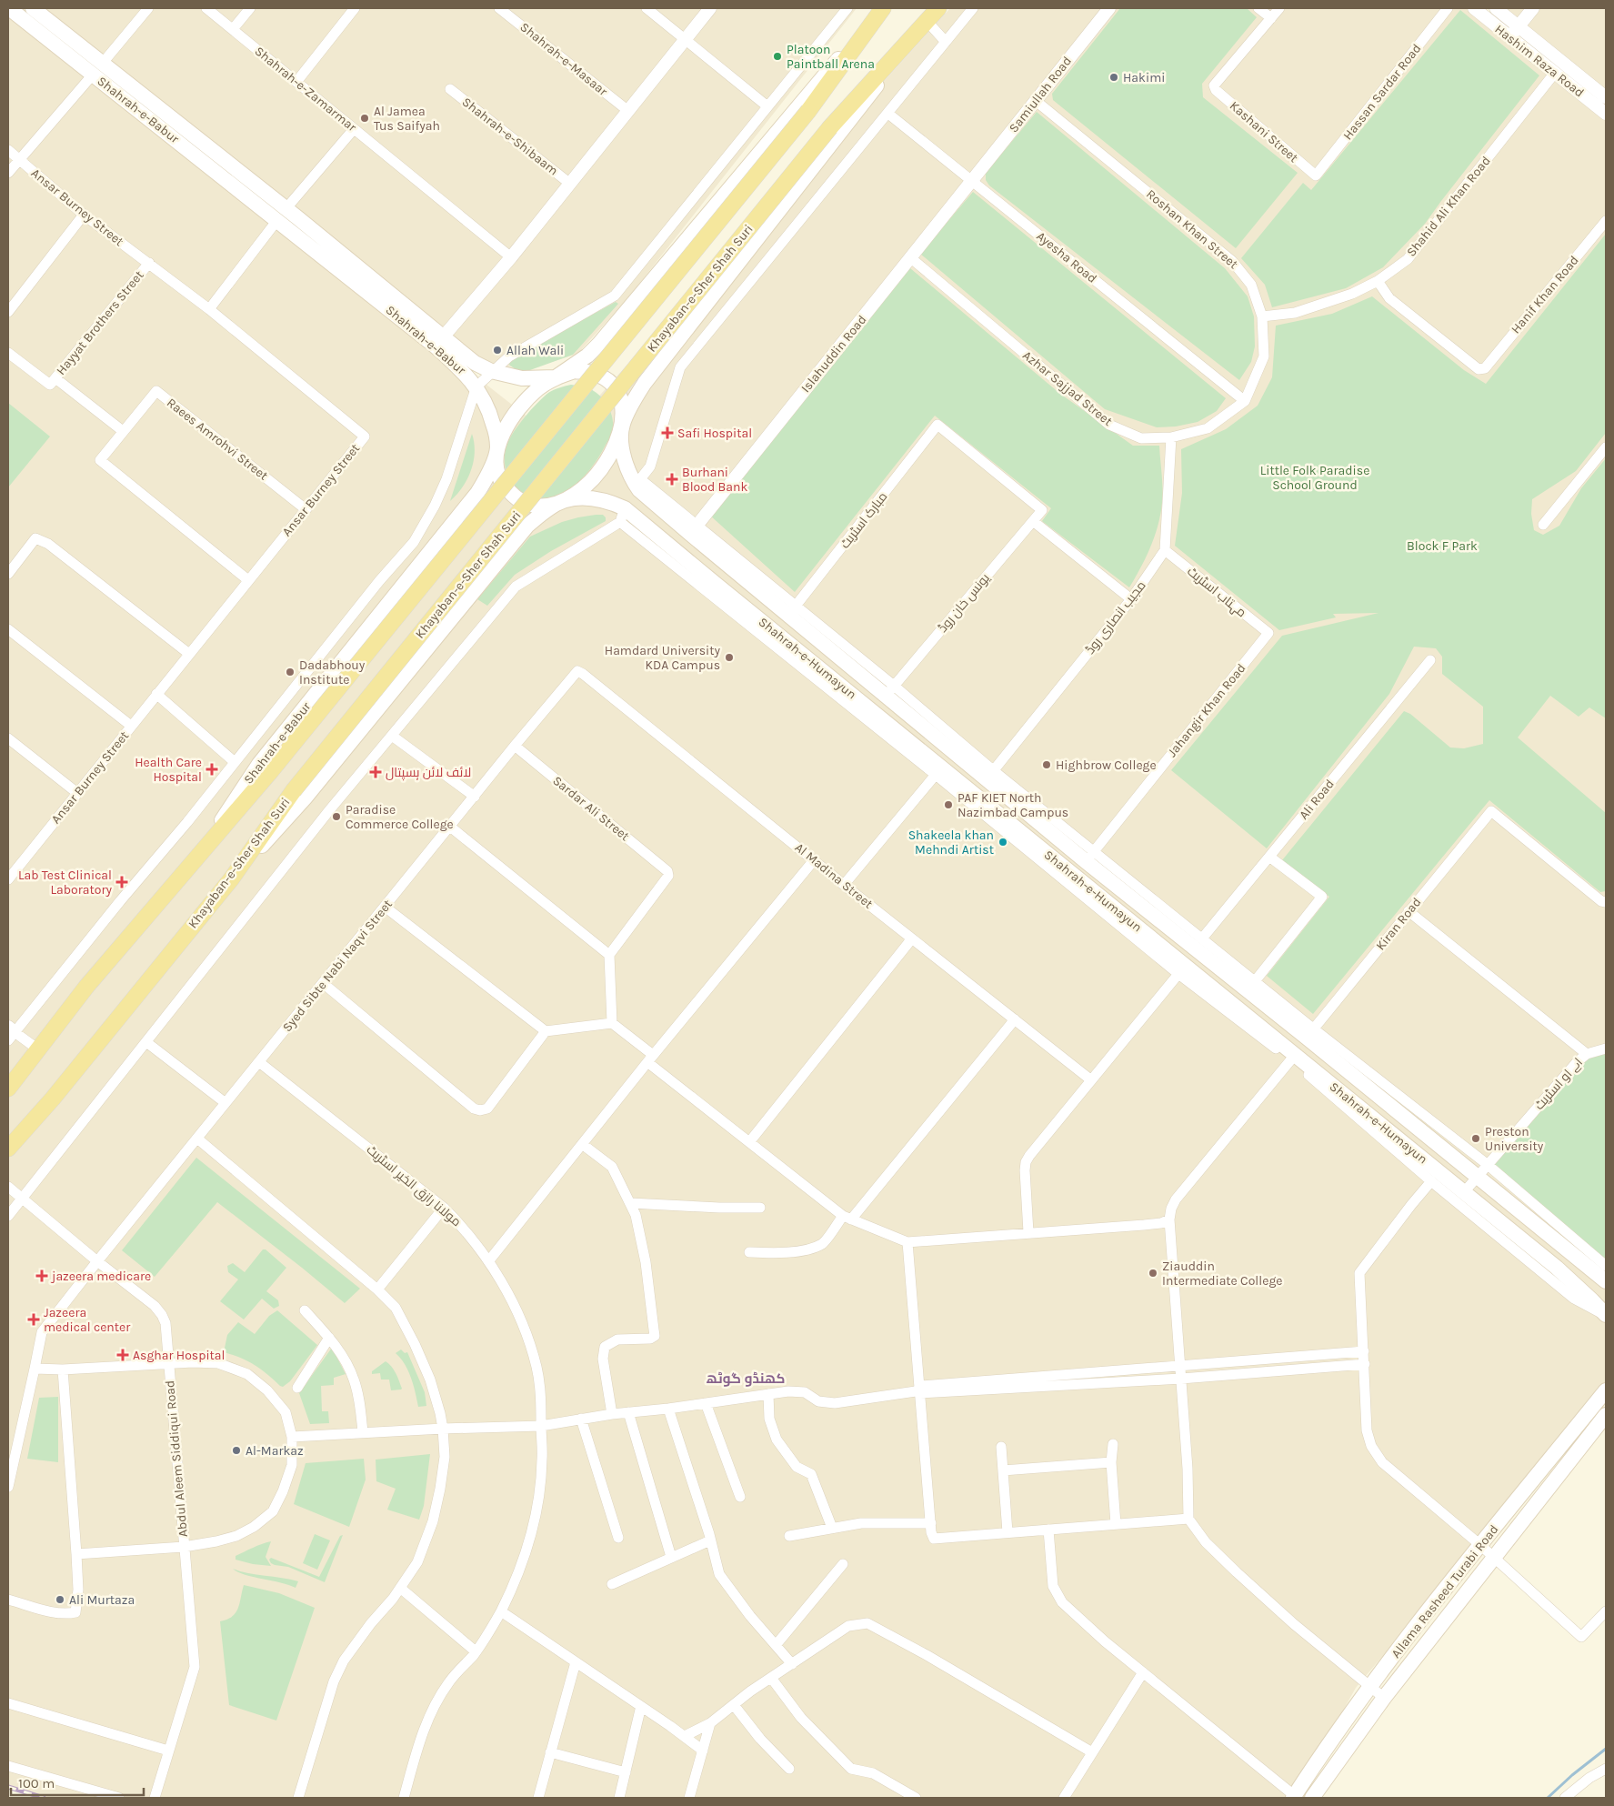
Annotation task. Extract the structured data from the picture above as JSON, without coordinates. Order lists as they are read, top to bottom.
{
  "streets": {
    "main road": [
      "Shahrah-e-Babur",
      "Khayaban-e-Sher Shah Suri",
      "Shahrah-e-Humayun",
      "Allama Rasheed Turabi Road"
    ],
    "street": [
      "Shahrah-e-Masaar",
      "Hashim Raza Road",
      "Shahrah-e-Zamarmar",
      "Hassan Sardar Road",
      "Samiullah Road",
      "Kashani Street",
      "Shahrah-e-Shibaam",
      "Shahid Ali Khan Road",
      "Ansar Burney Street",
      "Roshan Khan Street",
      "Ayesha Road",
      "Hanif Khan Road",
      "Hayyat Brothers Street",
      "Islahuddin Road",
      "Azhar Sajjad Street",
      "Raees Amrohvi Street",
      "مبارک اسٹریٹ",
      "مہتاب اسٹریٹ",
      "یونس خان روڈ",
      "مجیب انصاری روڈ",
      "Jahangir Khan Road",
      "Ali Road",
      "Sardar Ali Street",
      "Al Madina Street",
      "Kiran Road",
      "Syed Sibte Nabi Naqvi Street",
      "اے او اسٹریٹ",
      "مولانا رازق الخیر اسٹریٹ",
      "Abdul Aleem Siddiqui Road"
    ]
  },
  "crossings": [
    ["Hashim Raza Road", "Shahid Ali Khan Road"],
    ["Hassan Sardar Road", "Kashani Street"],
    ["Samiullah Road", "Roshan Khan Street"],
    ["Samiullah Road", "Ayesha Road"],
    ["Samiullah Road", "Islahuddin Road"],
    ["Shahrah-e-Babur", "Shahrah-e-Humayun"],
    ["Shahid Ali Khan Road", "Roshan Khan Street"],
    ["Shahid Ali Khan Road", "Hanif Khan Road"],
    ["Ansar Burney Street", "Hayyat Brothers Street"],
    ["Ansar Burney Street", "Raees Amrohvi Street"],
    ["Roshan Khan Street", "Ayesha Road"],
    ["Roshan Khan Street", "Azhar Sajjad Street"],
    ["Ayesha Road", "Islahuddin Road"],
    ["Ayesha Road", "Azhar Sajjad Street"],
    ["Islahuddin Road", "Azhar Sajjad Street"],
    ["Islahuddin Road", "Shahrah-e-Humayun"],
    ["مبارک اسٹریٹ", "یونس خان روڈ"],
    ["مبارک اسٹریٹ", "Shahrah-e-Humayun"],
    ["مہتاب اسٹریٹ", "مجیب انصاری روڈ"],
    ["مہتاب اسٹریٹ", "Jahangir Khan Road"],
    ["یونس خان روڈ", "Shahrah-e-Humayun"],
    ["مجیب انصاری روڈ", "Shahrah-e-Humayun"],
    ["Shahrah-e-Humayun", "Jahangir Khan Road"],
    ["Shahrah-e-Humayun", "Kiran Road"],
    ["Shahrah-e-Humayun", "اے او اسٹریٹ"],
    ["Sardar Ali Street", "Syed Sibte Nabi Naqvi Street"],
    ["Al Madina Street", "Syed Sibte Nabi Naqvi Street"],
    ["Syed Sibte Nabi Naqvi Street", "مولانا رازق الخیر اسٹریٹ"],
    ["Syed Sibte Nabi Naqvi Street", "Abdul Aleem Siddiqui Road"]
  ],
  "districts": ["کھنڈو گوٹھ"],
  "parks": ["Little Folk Paradise School Ground", "Block F Park"],
  "places": {
    "other": [
      "Platoon Paintball Arena",
      "Hakimi",
      "Al Jamea Tus Saifyah",
      "Allah Wali",
      "Hamdard University KDA Campus",
      "Dadabhouy Institute",
      "Highbrow College",
      "PAF KIET North Nazimbad Campus",
      "Paradise Commerce College",
      "Shakeela khan Mehndi Artist",
      "Preston University",
      "Ziauddin Intermediate College",
      "Al-Markaz",
      "Ali Murtaza"
    ],
    "health": [
      "Safi Hospital",
      "Burhani Blood Bank",
      "Health Care Hospital",
      "لائف لائن ہسپتال",
      "Lab Test Clinical Laboratory",
      "jazeera medicare",
      "Jazeera medical center",
      "Asghar Hospital"
    ]
  },
  "scale_bar": "100 m"
}
